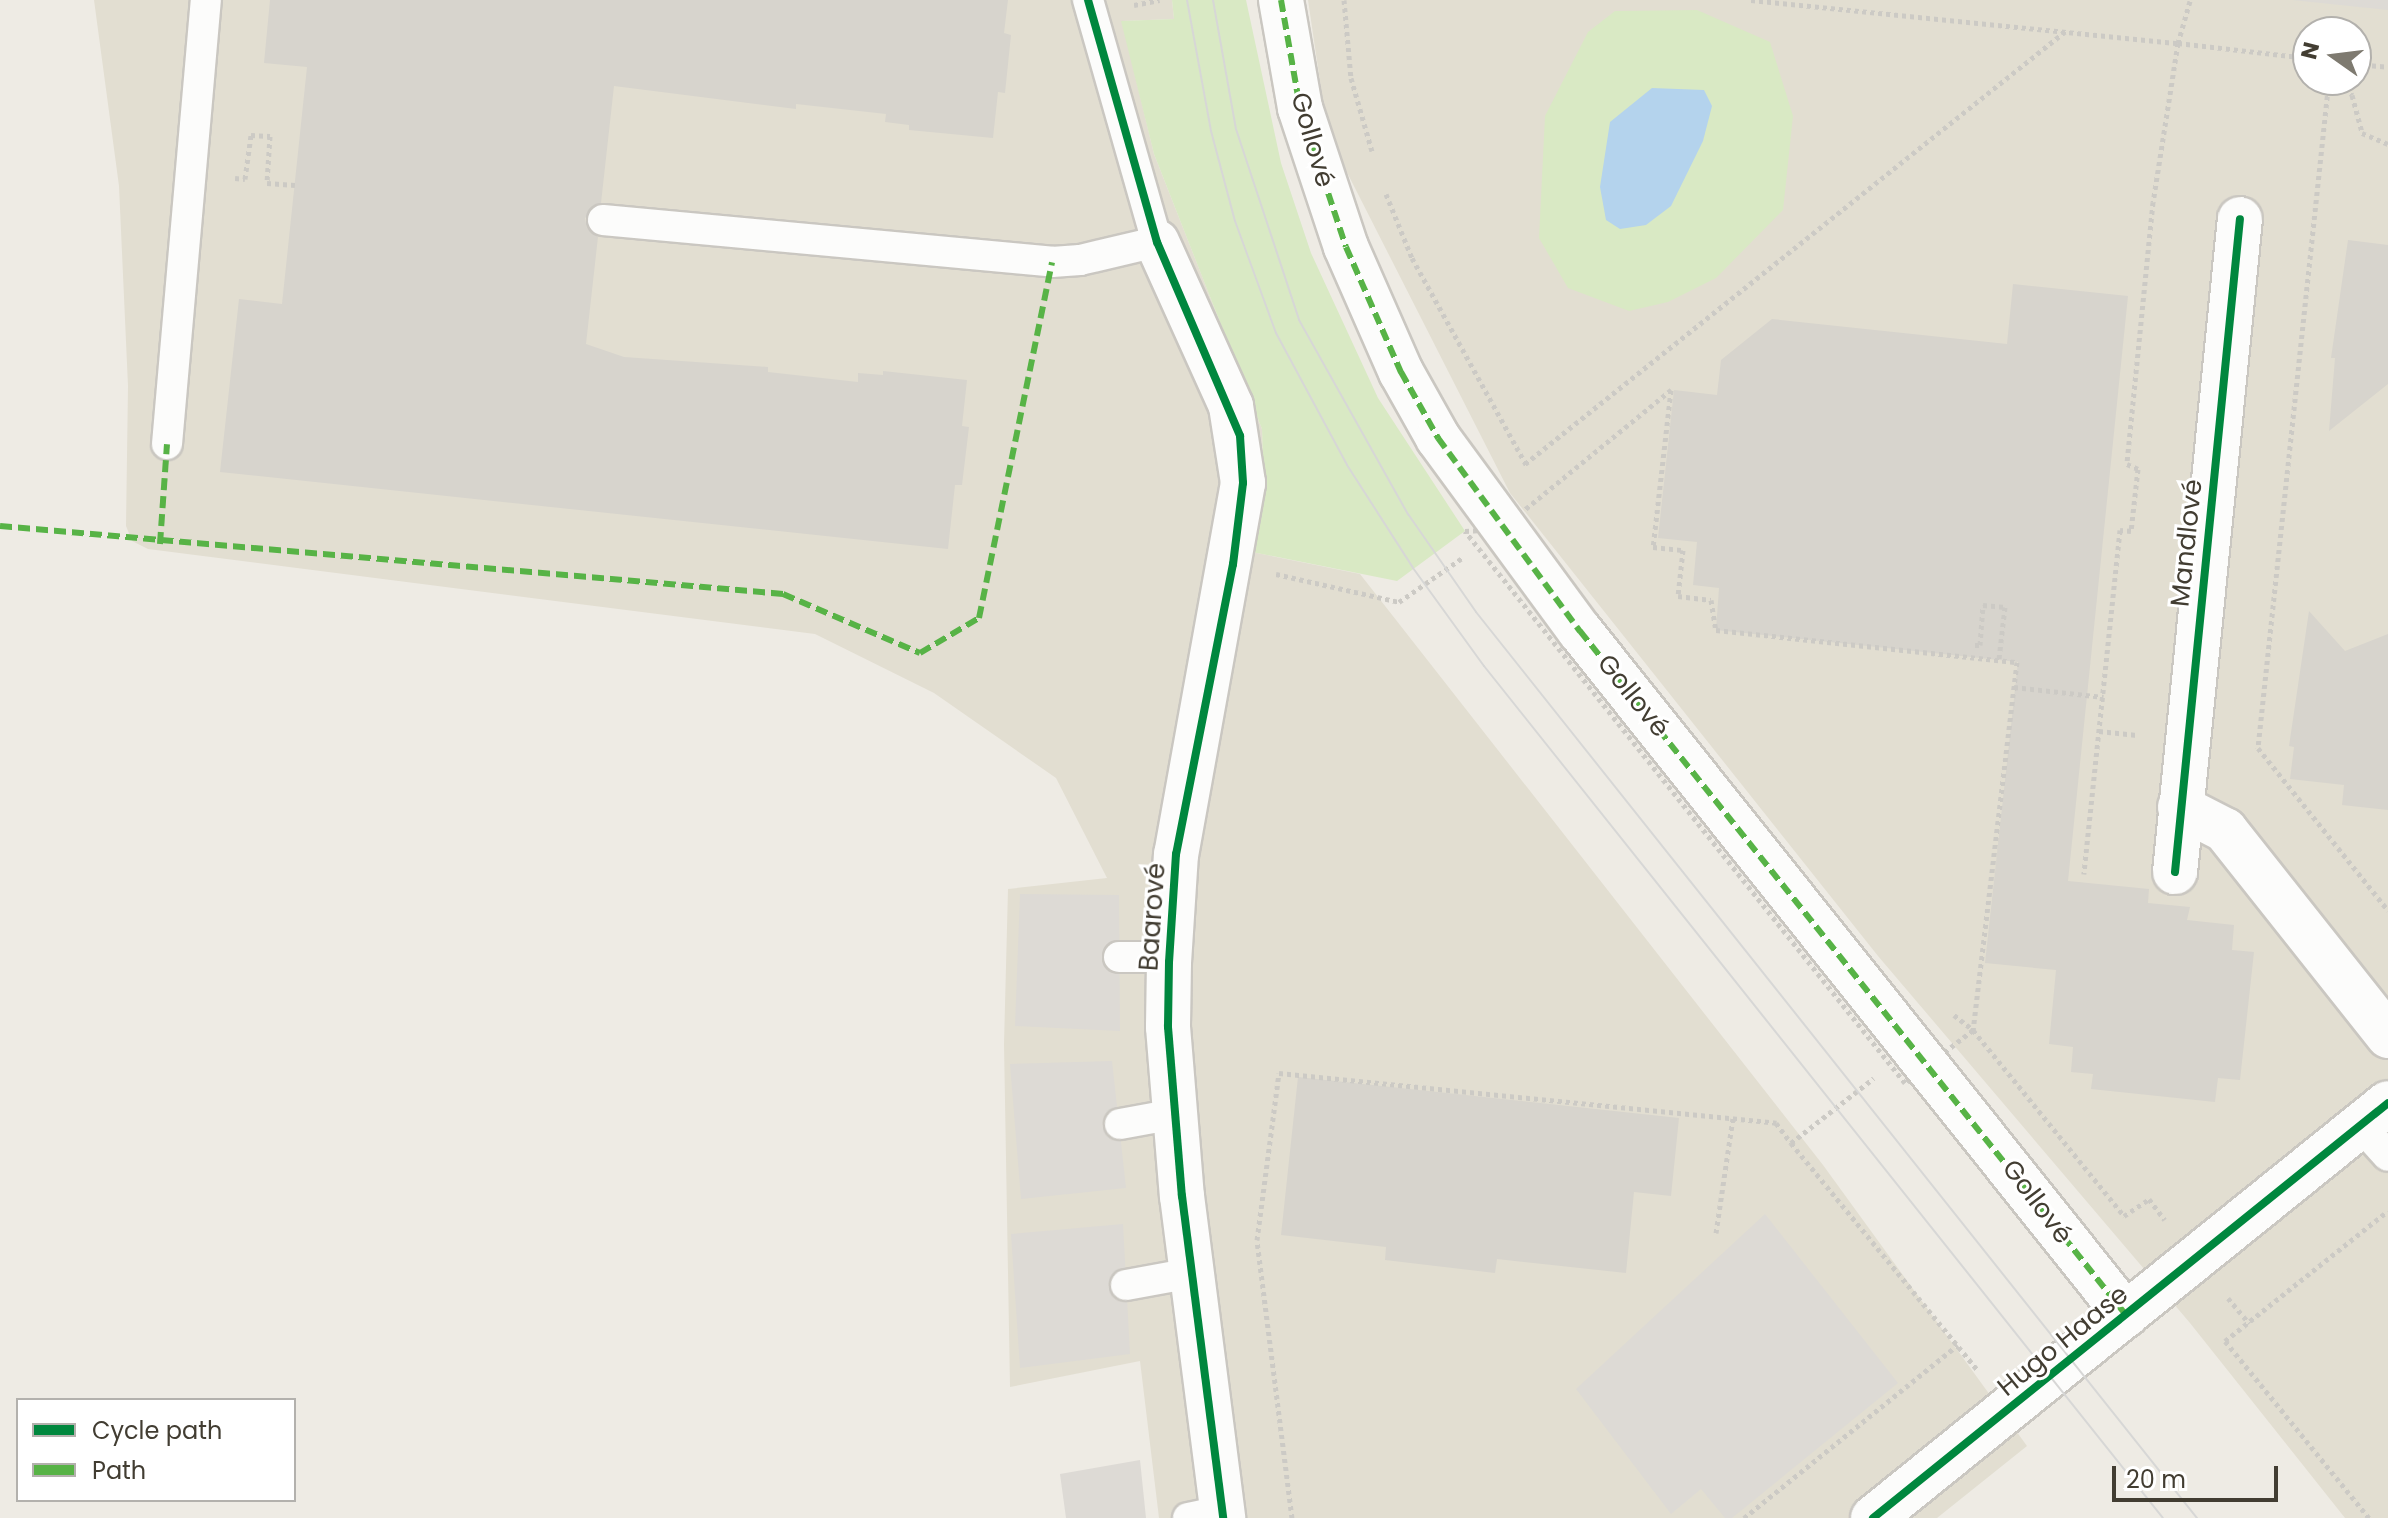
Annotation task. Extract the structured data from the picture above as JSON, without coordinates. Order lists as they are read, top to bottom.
{
  "streets": {
    "street": [
      "Gollové",
      "Mandlové",
      "Baarové",
      "Hugo Haase"
    ]
  },
  "crossings": [
    ["Gollové", "Hugo Haase"]
  ],
  "legend": ["Cycle path", "Path"],
  "scale_bar": "20 m",
  "north": "left"
}
